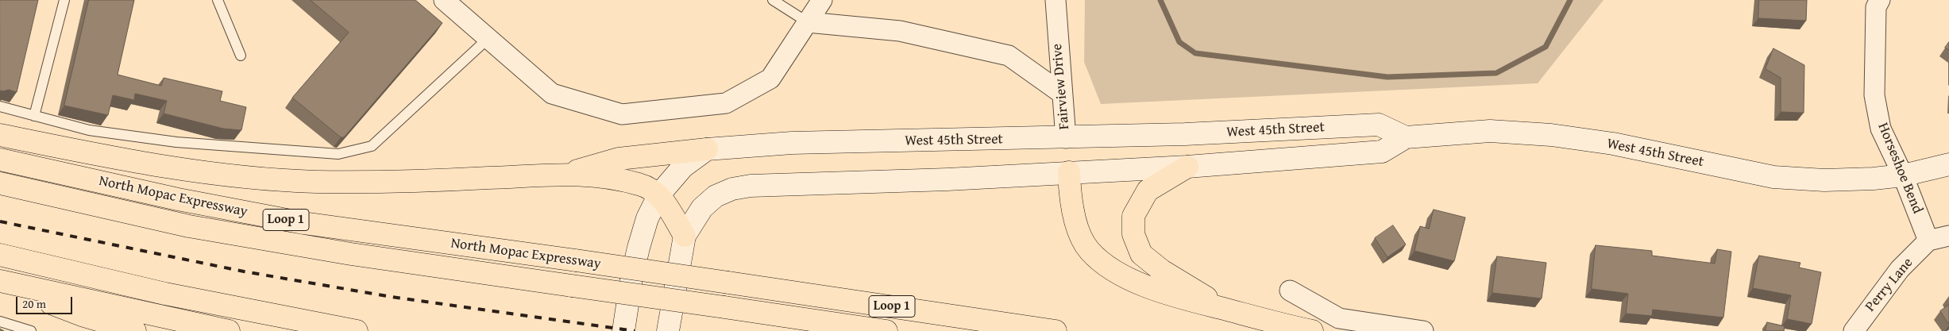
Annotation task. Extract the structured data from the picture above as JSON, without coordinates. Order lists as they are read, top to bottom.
{
  "streets": {
    "highway": ["North Mopac Expressway", "Loop 1"],
    "street": [
      "Fairview Drive",
      "West 45th Street",
      "Horseshoe Bend",
      "Perry Lane"
    ]
  },
  "crossings": [
    ["Fairview Drive", "West 45th Street"],
    ["West 45th Street", "Horseshoe Bend"],
    ["Horseshoe Bend", "Perry Lane"]
  ],
  "scale_bar": "20 m"
}
